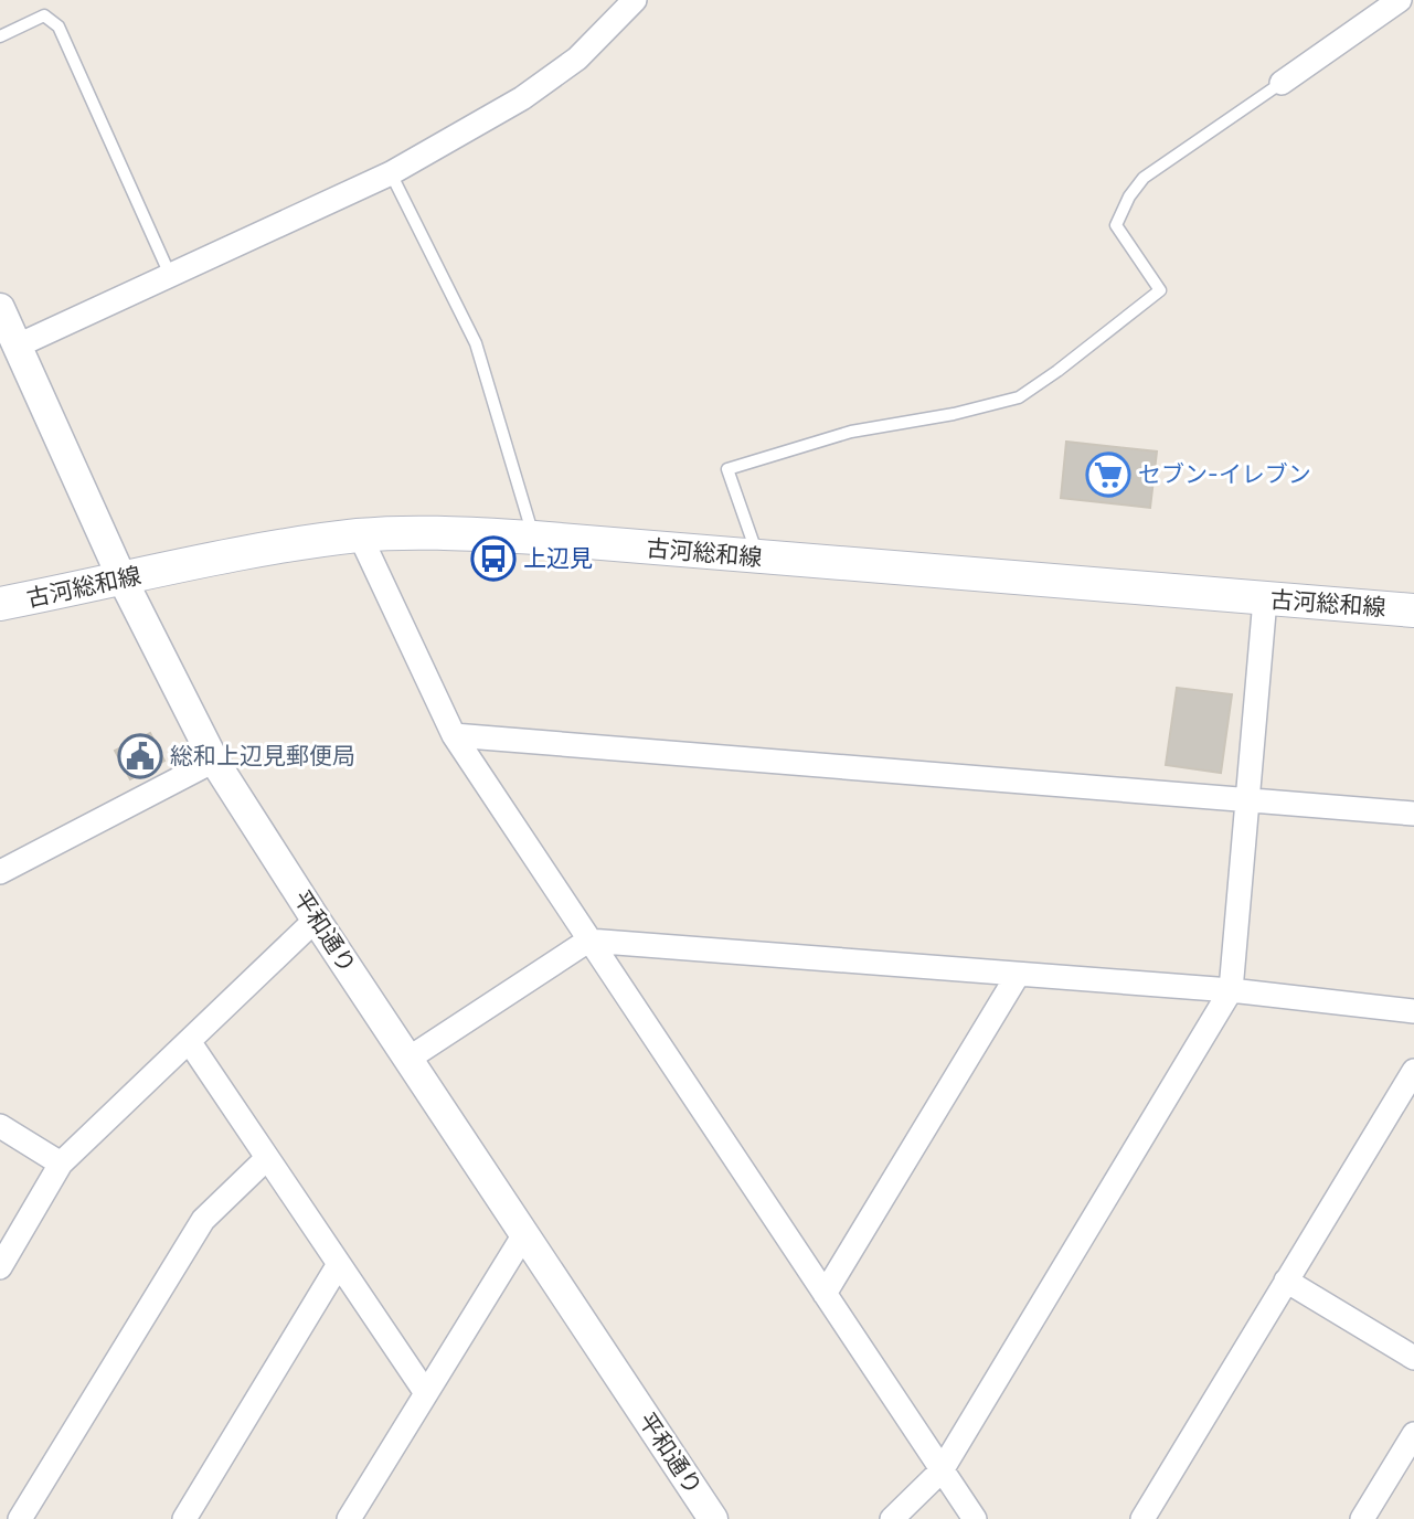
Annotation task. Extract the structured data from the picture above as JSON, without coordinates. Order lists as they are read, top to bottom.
{
  "streets": {
    "main road": ["古河総和線"],
    "street": ["平和通り"]
  },
  "crossings": [
    ["古河総和線", "平和通り"]
  ],
  "places": {
    "supermarket": ["セブン-イレブン"],
    "bus stop": ["上辺見"],
    "public building": ["総和上辺見郵便局"]
  }
}
